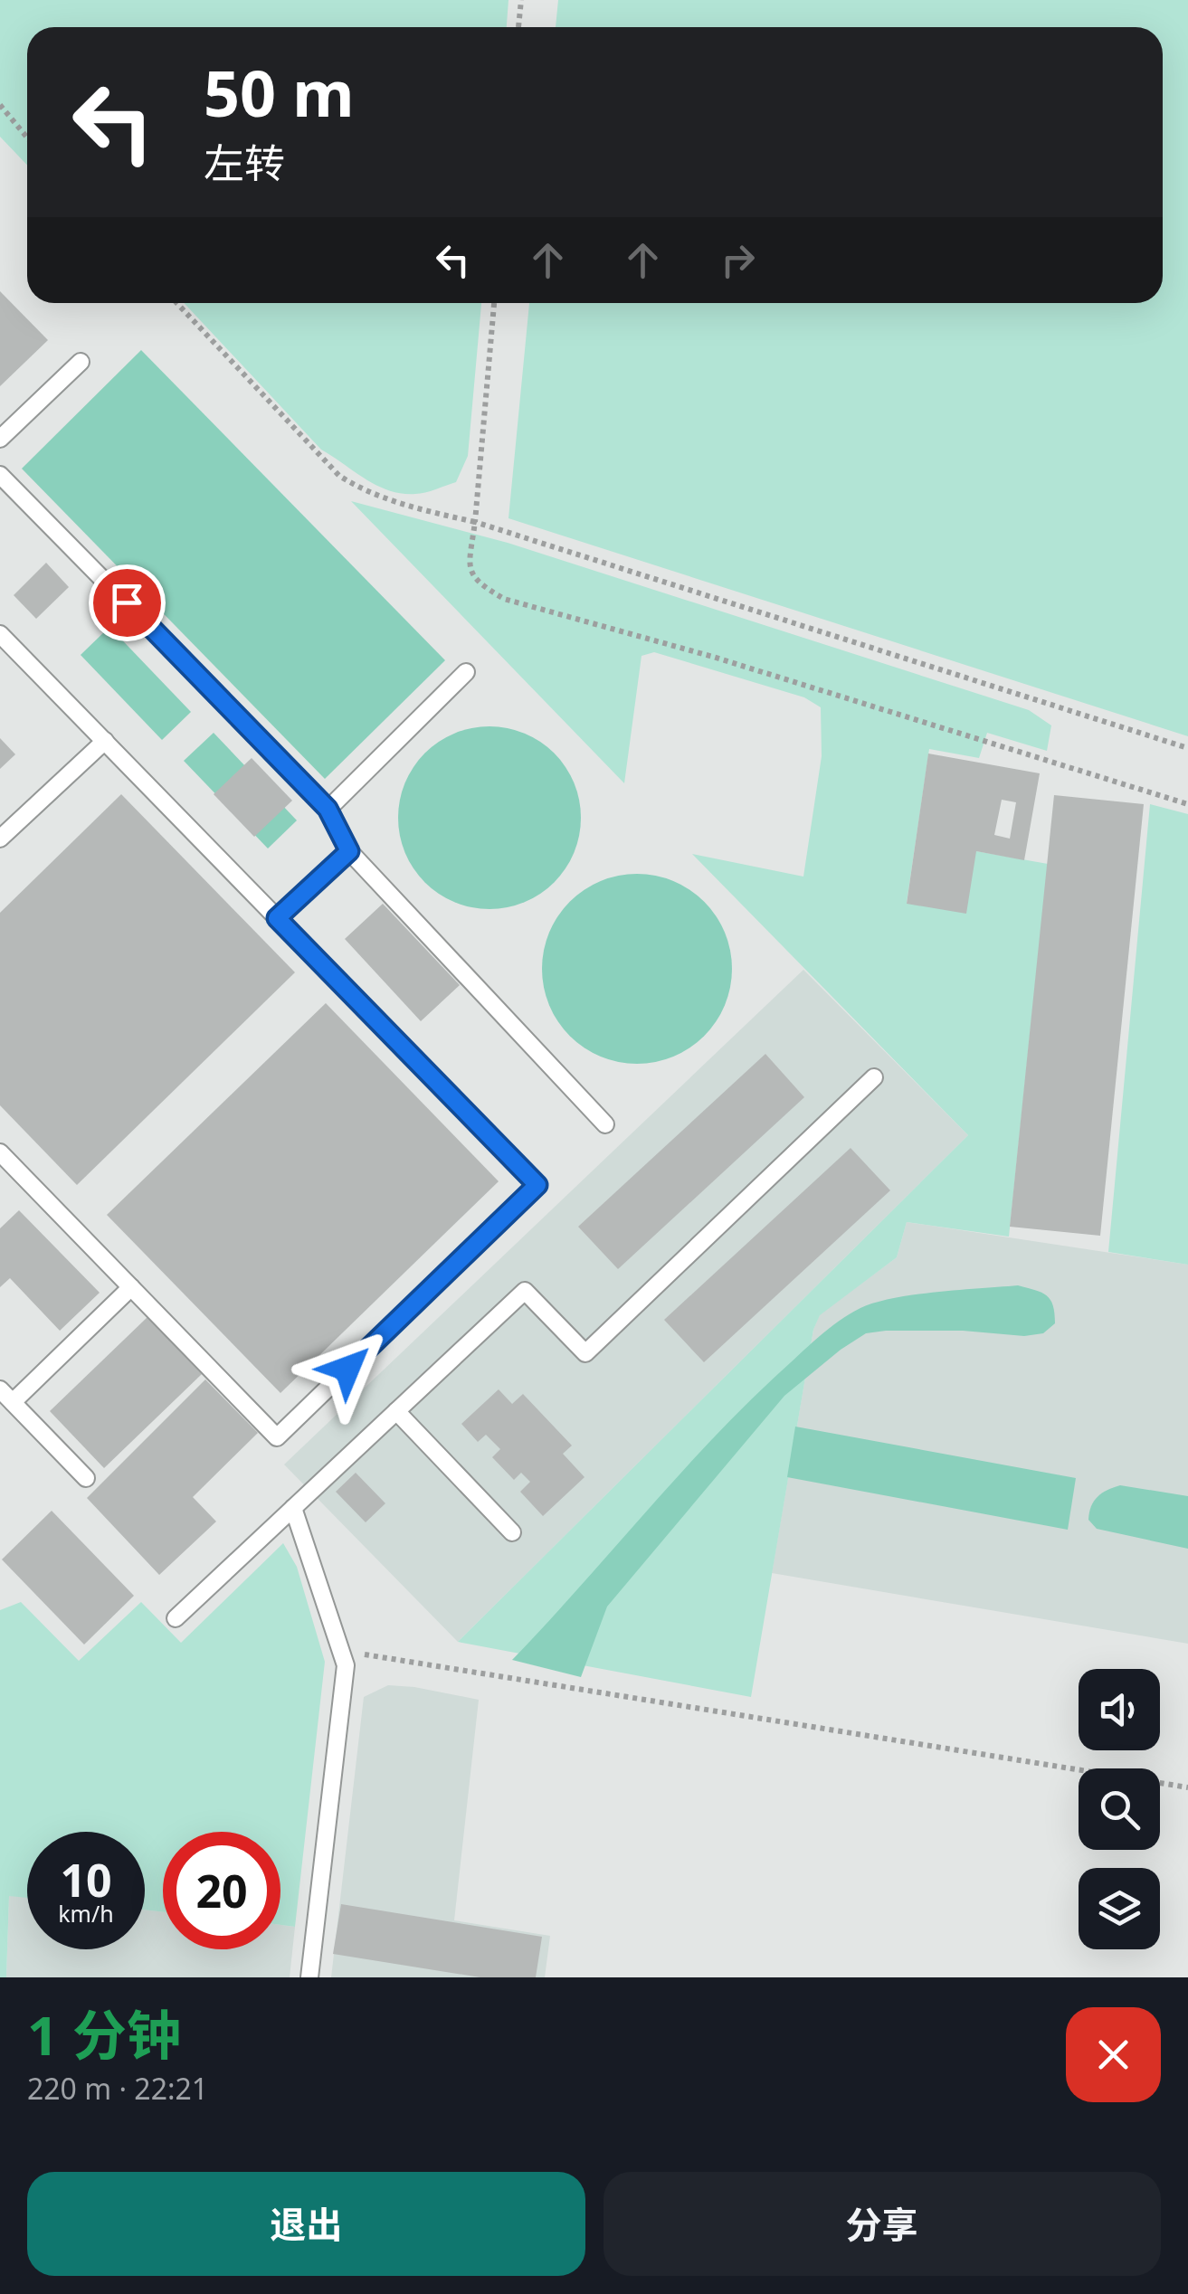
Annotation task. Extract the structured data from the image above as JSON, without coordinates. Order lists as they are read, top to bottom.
{
  "page": {
    "turn": ["50 m", "左转"],
    "speed": "10 km/h",
    "limit": "20",
    "heading": ["1 分钟", "220 m · 22:21"],
    "buttons": ["退出", "分享"]
  }
}
